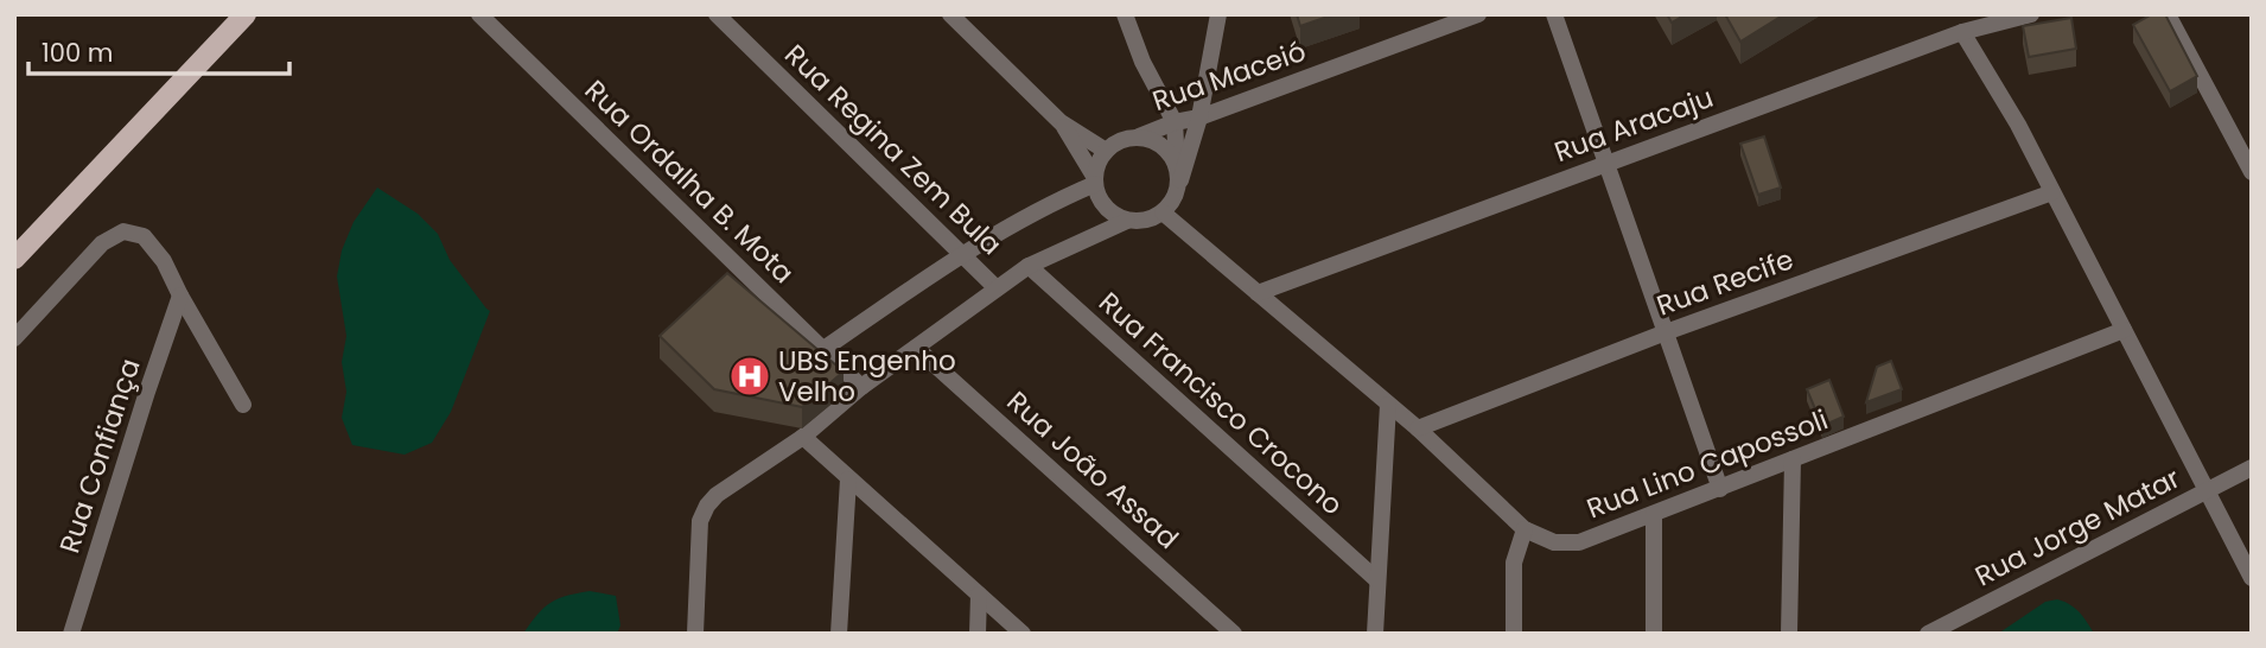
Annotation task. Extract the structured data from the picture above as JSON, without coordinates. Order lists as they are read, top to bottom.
{
  "streets": {
    "street": [
      "Rua Maceió",
      "Rua Aracaju",
      "Rua Regina Zem Bula",
      "Rua Ordalha B. Mota",
      "Rua Recife",
      "Rua Francisco Crocono",
      "Rua Confiança",
      "Rua Lino Capossoli",
      "Rua João Assad",
      "Rua Jorge Matar"
    ]
  },
  "crossings": [
    ["Rua Maceió", "Rua Lino Capossoli"],
    ["Rua Aracaju", "Rua Lino Capossoli"],
    ["Rua Recife", "Rua Lino Capossoli"]
  ],
  "places": {
    "hospital": ["UBS Engenho Velho"]
  },
  "scale_bar": "100 m"
}
